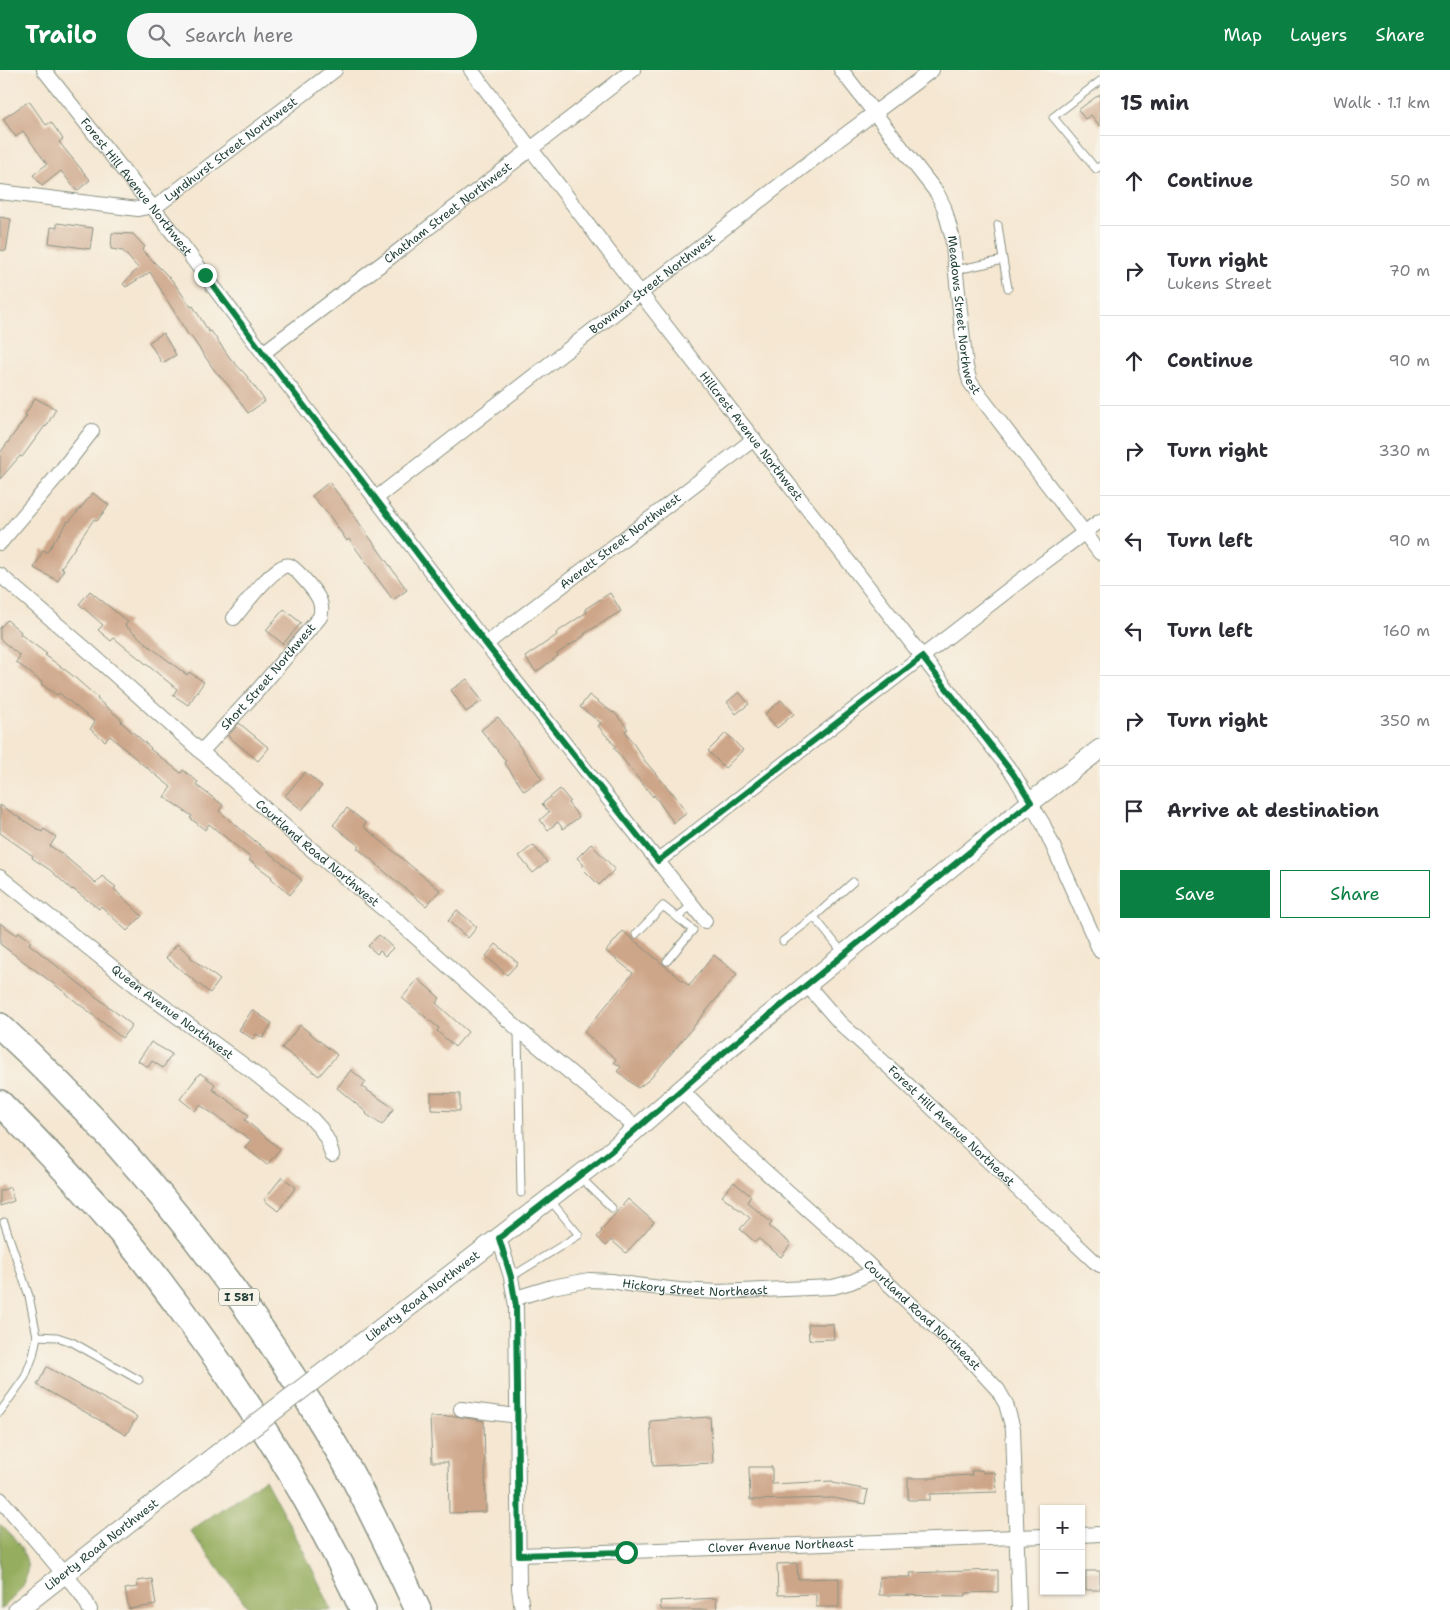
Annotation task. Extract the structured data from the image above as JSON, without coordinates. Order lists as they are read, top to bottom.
{
  "streets": {
    "highway": ["I 581"],
    "street": [
      "Lyndhurst Street Northwest",
      "Forest Hill Avenue Northwest",
      "Chatham Street Northwest",
      "Bowman Street Northwest",
      "Meadows Street Northwest",
      "Hillcrest Avenue Northwest",
      "Averett Street Northwest",
      "Short Street Northwest",
      "Courtland Road Northwest",
      "Queen Avenue Northwest",
      "Forest Hill Avenue Northeast",
      "Hickory Street Northeast",
      "Liberty Road Northwest",
      "Courtland Road Northeast",
      "Clover Avenue Northeast"
    ]
  },
  "crossings": [
    ["Lyndhurst Street Northwest", "Forest Hill Avenue Northwest"],
    ["Forest Hill Avenue Northwest", "Chatham Street Northwest"],
    ["Forest Hill Avenue Northwest", "Bowman Street Northwest"],
    ["Forest Hill Avenue Northwest", "Averett Street Northwest"],
    ["Chatham Street Northwest", "Hillcrest Avenue Northwest"],
    ["Bowman Street Northwest", "Meadows Street Northwest"],
    ["Bowman Street Northwest", "Hillcrest Avenue Northwest"],
    ["Hillcrest Avenue Northwest", "Averett Street Northwest"],
    ["Hillcrest Avenue Northwest", "Liberty Road Northwest"],
    ["Short Street Northwest", "Courtland Road Northwest"],
    ["Courtland Road Northwest", "Liberty Road Northwest"],
    ["Forest Hill Avenue Northeast", "Liberty Road Northwest"],
    ["Hickory Street Northeast", "Courtland Road Northeast"],
    ["Liberty Road Northwest", "Courtland Road Northeast"],
    ["Courtland Road Northeast", "Clover Avenue Northeast"]
  ],
  "page": {
    "header": "Trailo",
    "search": "Search here",
    "nav": ["Map", "Layers", "Share"],
    "heading": ["15 min", "Walk · 1.1 km"],
    "list": [
      ["Continue", "50 m"],
      ["Turn right", "Lukens Street", "70 m"],
      ["Continue", "90 m"],
      ["Turn right", "330 m"],
      ["Turn left", "90 m"],
      ["Turn left", "160 m"],
      ["Turn right", "350 m"],
      "Arrive at destination"
    ],
    "buttons": ["Save", "Share"],
    "map_buttons": ["+", "−"]
  }
}
